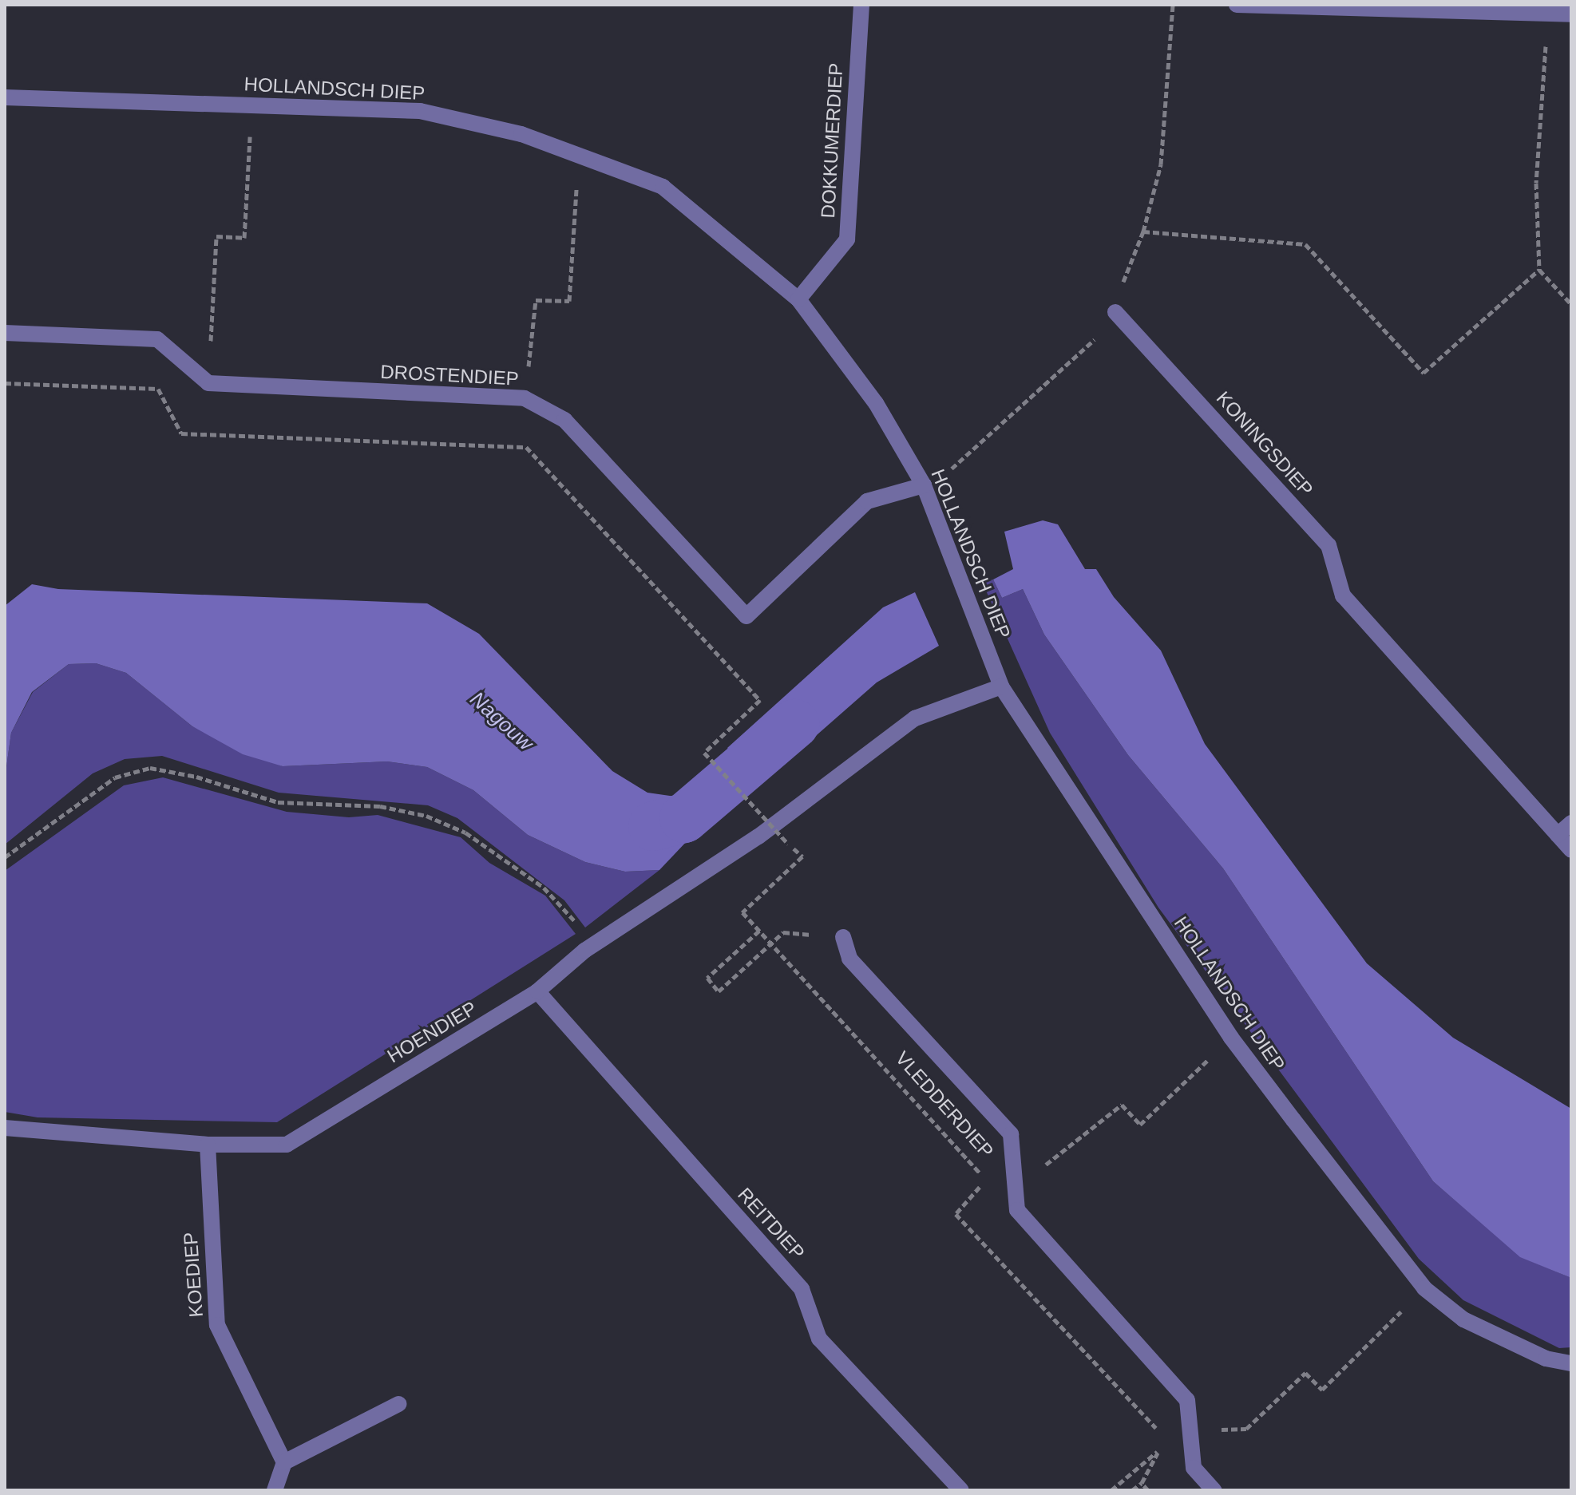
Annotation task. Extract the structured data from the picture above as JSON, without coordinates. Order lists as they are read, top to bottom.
{
  "streets": {
    "street": [
      "HOLLANDSCH DIEP",
      "DOKKUMERDIEP",
      "DROSTENDIEP",
      "KONINGSDIEP",
      "HOENDIEP",
      "VLEDDERDIEP",
      "REITDIEP",
      "KOEDIEP"
    ]
  },
  "crossings": [
    ["HOLLANDSCH DIEP", "DOKKUMERDIEP"],
    ["HOLLANDSCH DIEP", "DROSTENDIEP"],
    ["HOLLANDSCH DIEP", "HOENDIEP"],
    ["HOENDIEP", "REITDIEP"],
    ["HOENDIEP", "KOEDIEP"]
  ],
  "water": ["Nagouw"]
}
